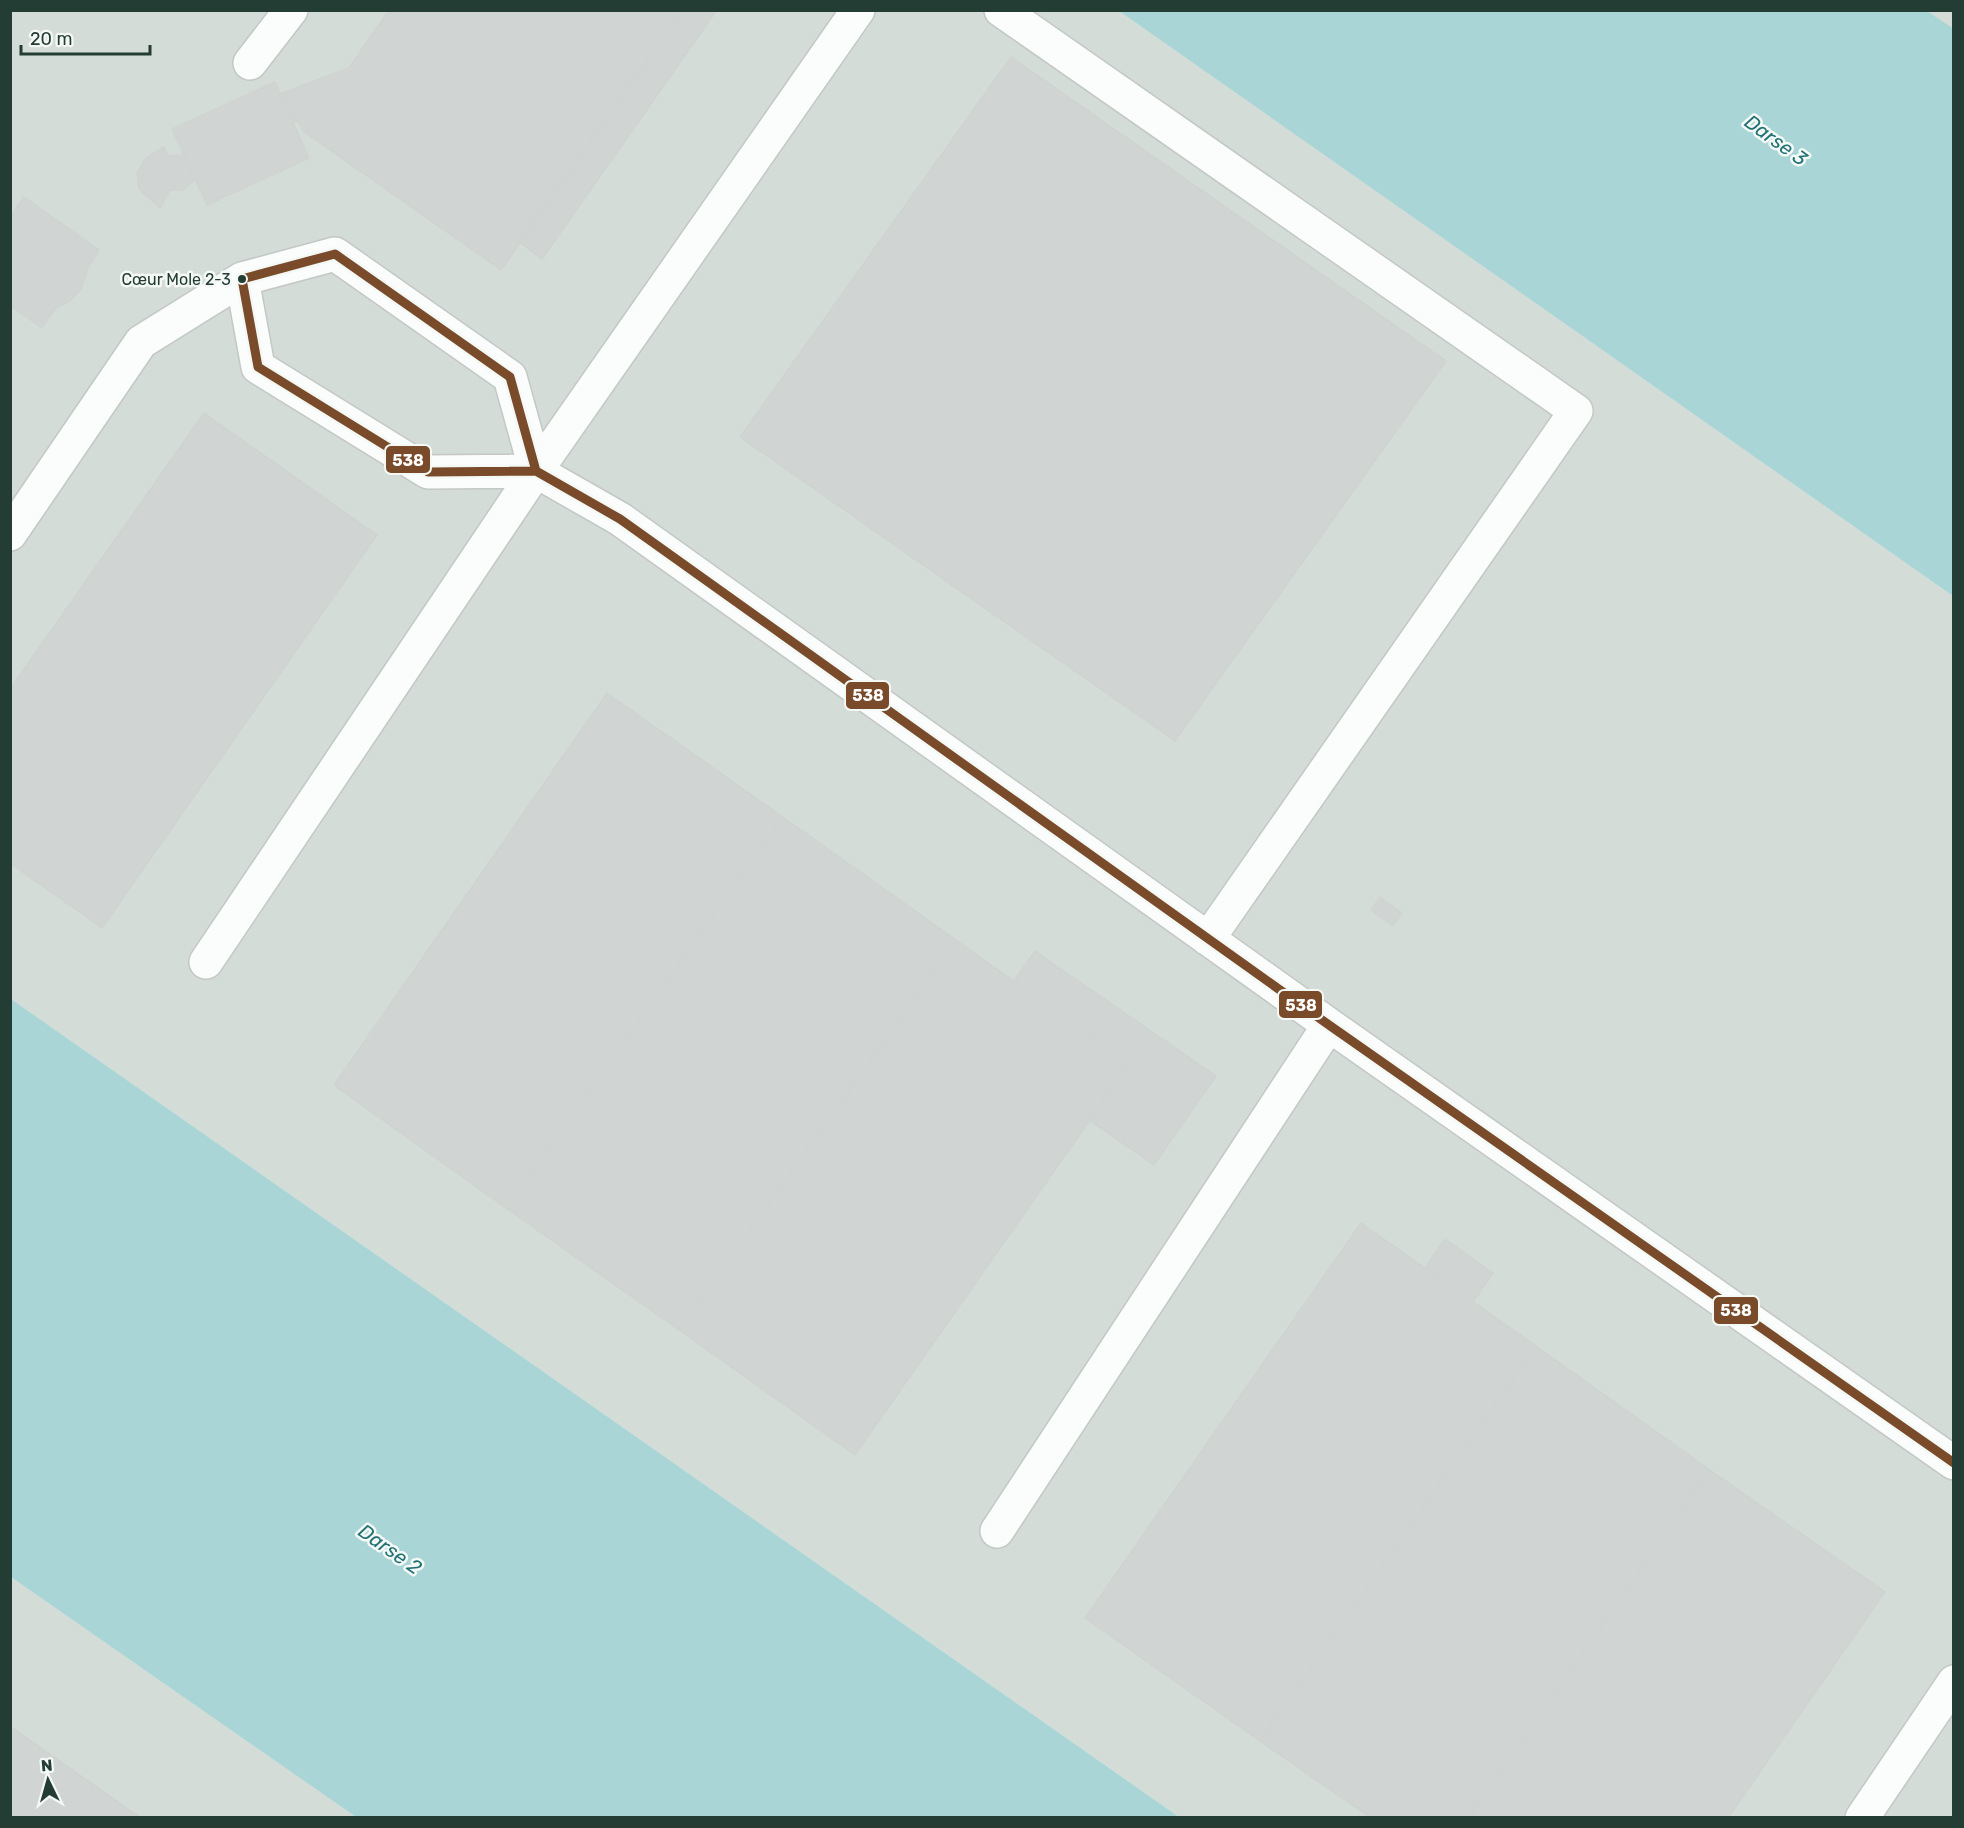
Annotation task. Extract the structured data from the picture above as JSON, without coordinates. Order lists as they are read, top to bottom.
{
  "water": ["Darse 3", "Darse 2"],
  "places": ["Cœur Mole 2-3"],
  "lines": ["transit line 538"],
  "scale_bar": "20 m",
  "north": "top"
}
